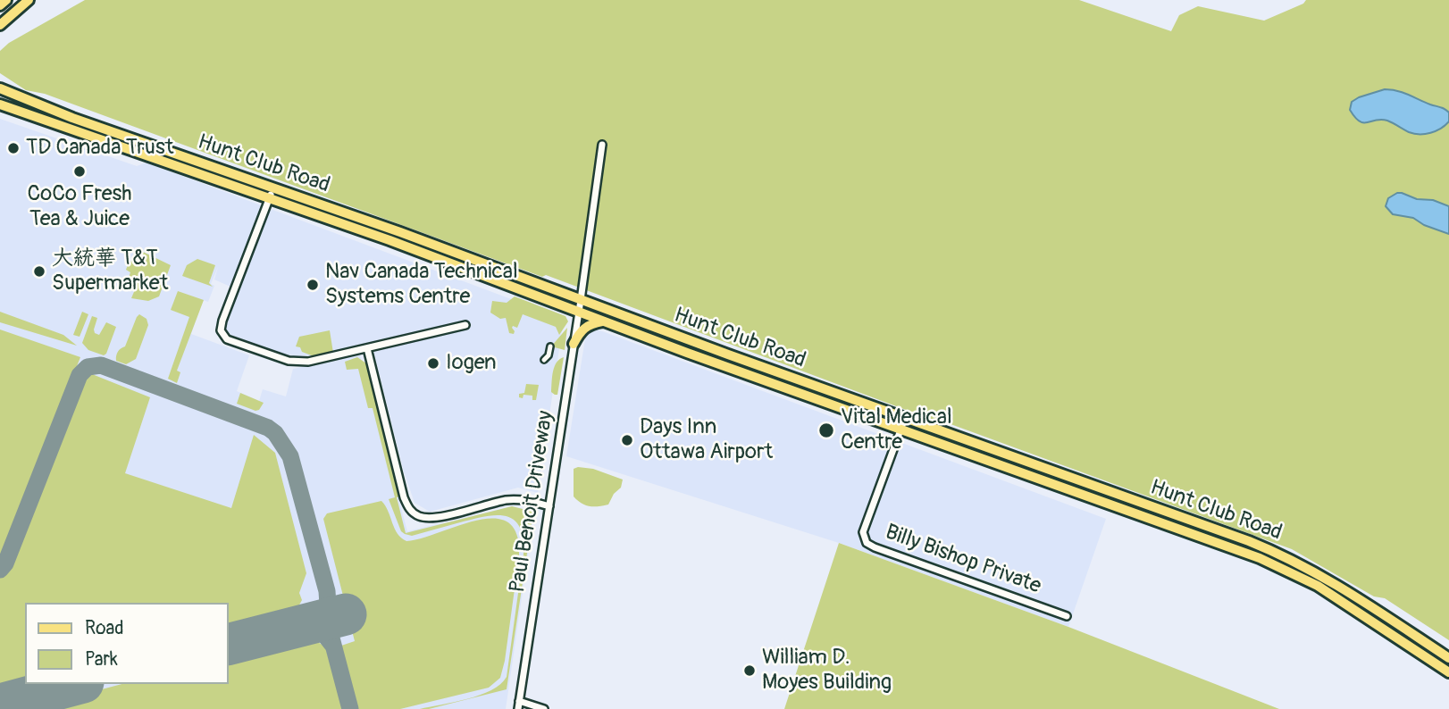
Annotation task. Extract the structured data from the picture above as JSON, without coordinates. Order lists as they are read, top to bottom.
{
  "streets": {
    "main road": ["Hunt Club Road"],
    "street": ["Paul Benoit Driveway", "Billy Bishop Private"]
  },
  "crossings": [
    ["Hunt Club Road", "Paul Benoit Driveway"],
    ["Hunt Club Road", "Billy Bishop Private"]
  ],
  "places": [
    "TD Canada Trust",
    "CoCo Fresh Tea & Juice",
    "大統華 T&T Supermarket",
    "Nav Canada Technical Systems Centre",
    "Iogen",
    "Vital Medical Centre",
    "Days Inn Ottawa Airport",
    "William D. Moyes Building"
  ],
  "legend": ["Road", "Park"]
}
